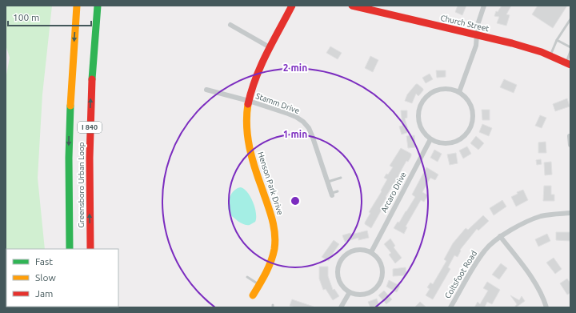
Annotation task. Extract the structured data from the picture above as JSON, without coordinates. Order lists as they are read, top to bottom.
{
  "streets": {
    "main road": [
      "Church Street",
      "I 840",
      "Henson Park Drive",
      "Greensboro Urban Loop"
    ],
    "street": ["Stamm Drive", "Arcaro Drive", "Coltsfoot Road"]
  },
  "crossings": [
    ["Stamm Drive", "Henson Park Drive"]
  ],
  "legend": ["Fast", "Slow", "Jam"],
  "scale_bar": "100 m",
  "rings": ["2 min", "1 min"]
}
